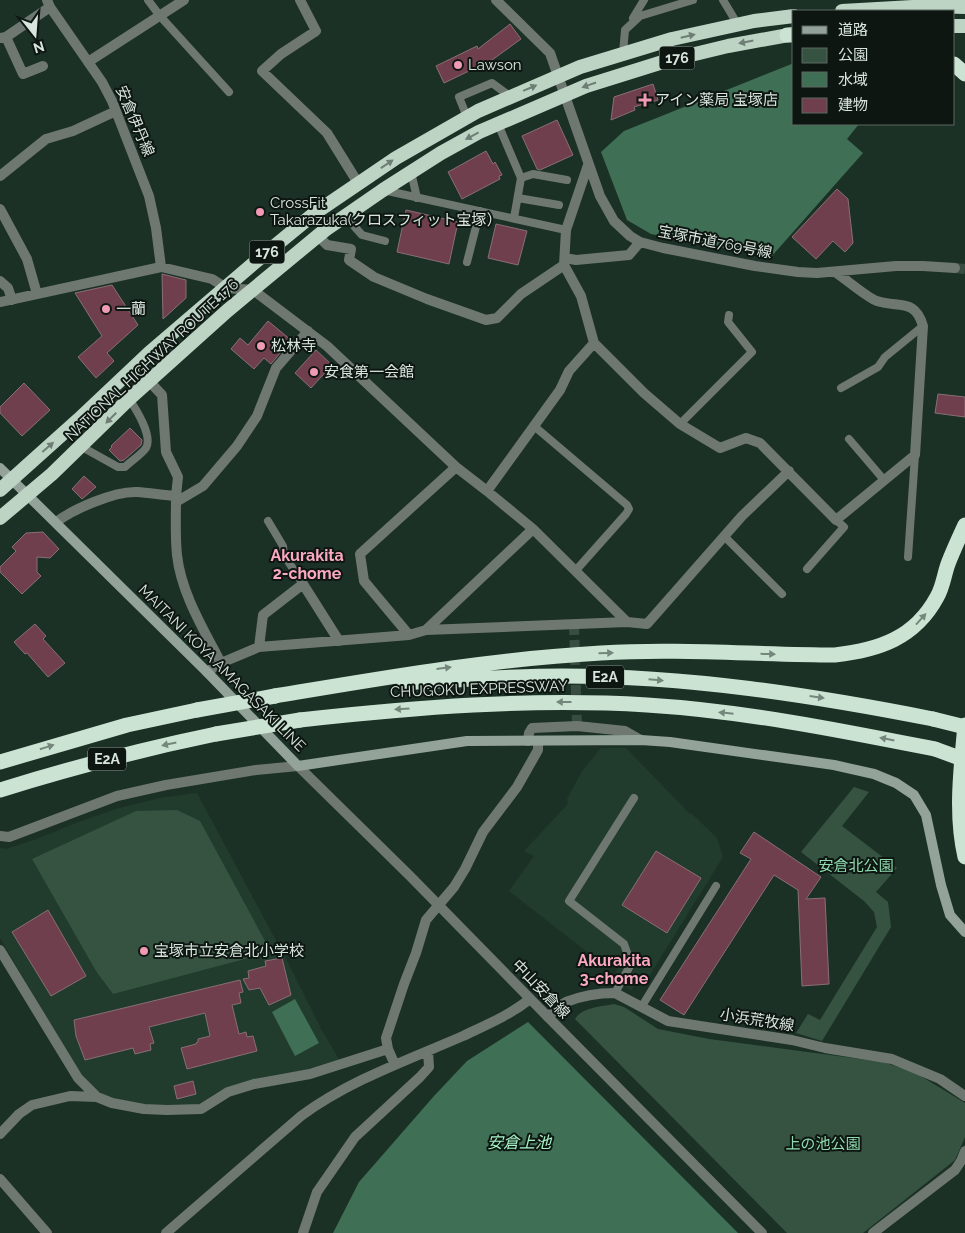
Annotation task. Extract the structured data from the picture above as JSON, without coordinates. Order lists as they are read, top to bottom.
{
  "streets": {
    "highway": [
      "176",
      "NATIONAL HIGHWAY ROUTE 176",
      "E2A",
      "CHUGOKU EXPRESSWAY"
    ],
    "main road": ["MAITANI KOYA AMAGASAKI LINE"],
    "street": [
      "安倉伊丹線",
      "宝塚市道769号線",
      "中山安倉線",
      "小浜荒牧線"
    ]
  },
  "crossings": [
    ["宝塚市道769号線", "NATIONAL HIGHWAY ROUTE 176"],
    ["NATIONAL HIGHWAY ROUTE 176", "MAITANI KOYA AMAGASAKI LINE"],
    ["MAITANI KOYA AMAGASAKI LINE", "中山安倉線"]
  ],
  "districts": ["Akurakita 2-chome", "Akurakita 3-chome"],
  "water": ["安倉上池"],
  "parks": ["安倉北公園", "上の池公園"],
  "places": {
    "other": [
      "Lawson",
      "CrossFit Takarazuka(クロスフィット宝塚）",
      "一蘭",
      "松林寺",
      "安食第一会館",
      "宝塚市立安倉北小学校"
    ],
    "health": ["アイン薬局 宝塚店"]
  },
  "legend": [
    "道路",
    "公園",
    "水域",
    "建物"
  ],
  "north": "bottom"
}
